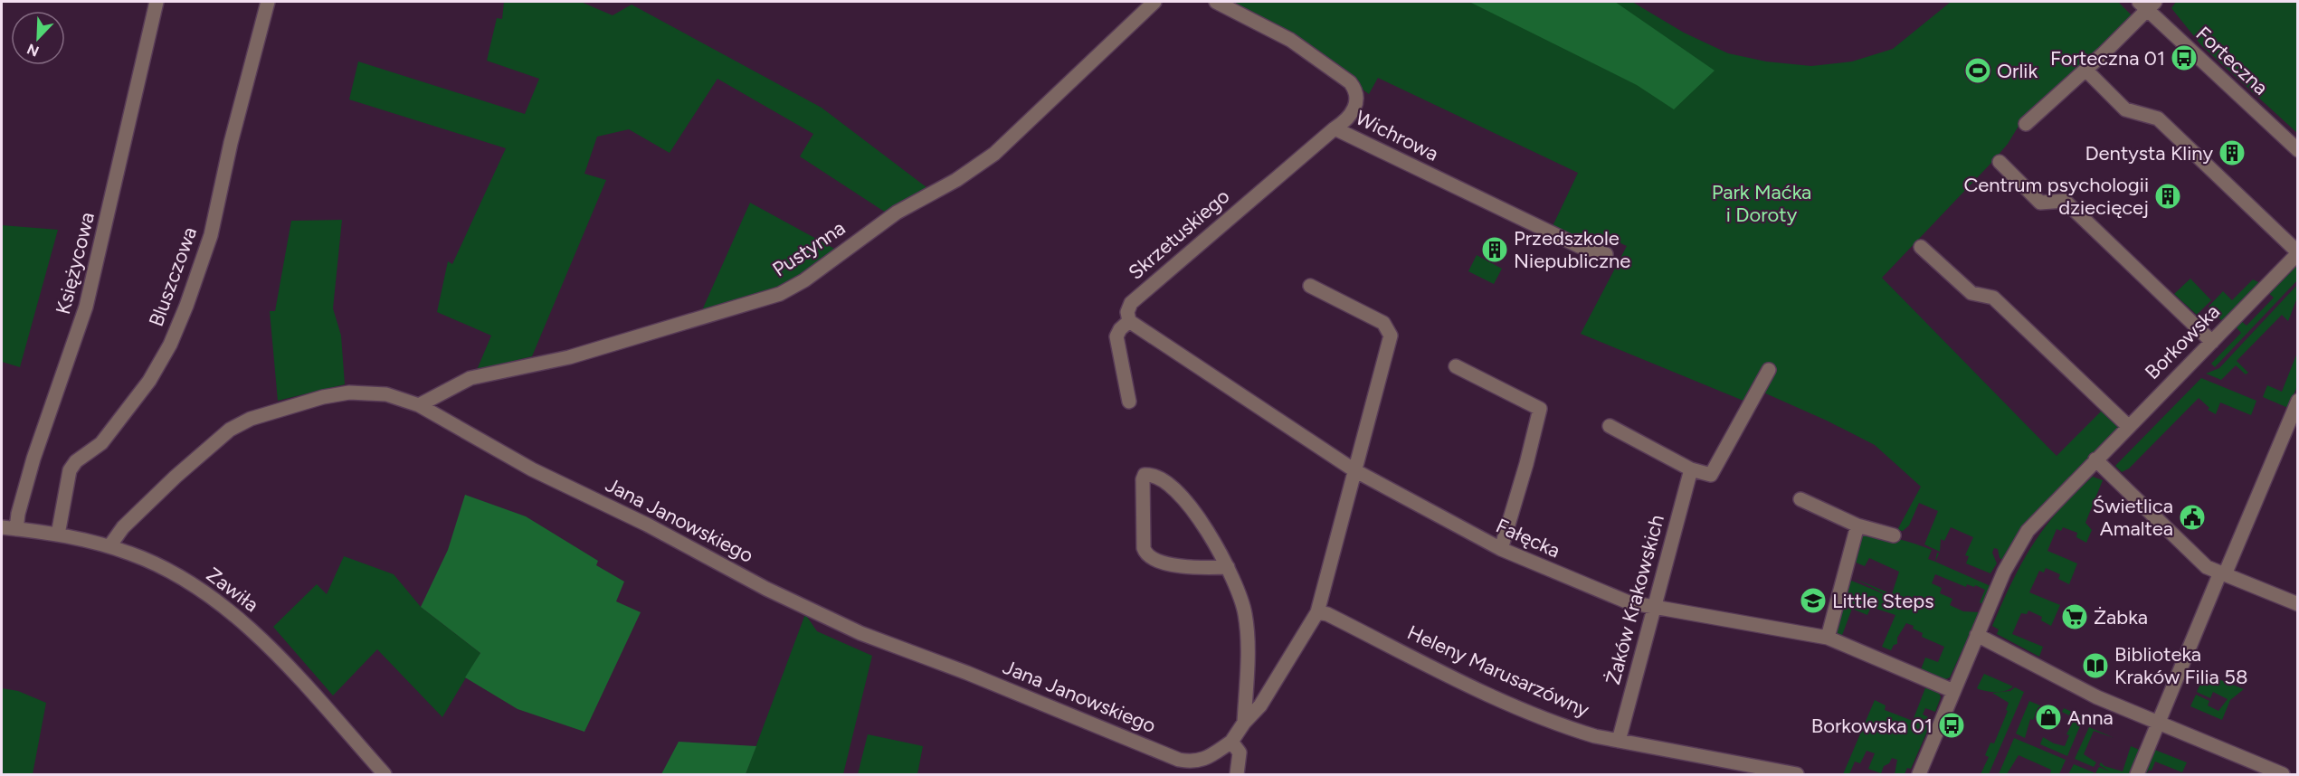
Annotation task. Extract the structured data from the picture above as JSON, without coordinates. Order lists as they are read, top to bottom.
{
  "streets": {
    "street": [
      "Forteczna",
      "Wichrowa",
      "Skrzetuskiego",
      "Pustynna",
      "Księżycowa",
      "Bluszczowa",
      "Borkowska",
      "Jana Janowskiego",
      "Fałęcka",
      "Zawiła",
      "Żaków Krakowskich",
      "Heleny Marusarzówny"
    ]
  },
  "crossings": [
    ["Wichrowa", "Skrzetuskiego"],
    ["Skrzetuskiego", "Fałęcka"],
    ["Pustynna", "Jana Janowskiego"],
    ["Księżycowa", "Zawiła"],
    ["Bluszczowa", "Zawiła"],
    ["Borkowska", "Fałęcka"],
    ["Jana Janowskiego", "Zawiła"],
    ["Fałęcka", "Żaków Krakowskich"],
    ["Żaków Krakowskich", "Heleny Marusarzówny"]
  ],
  "parks": ["Park Maćka i Doroty"],
  "places": {
    "bus stop": ["Forteczna 01", "Borkowska 01"],
    "sports": ["Orlik"],
    "building": ["Dentysta Kliny", "Centrum psychologii dziecięcej", "Przedszkole Niepubliczne"],
    "public building": ["Świetlica Amaltea"],
    "school or university": ["Little Steps"],
    "supermarket": ["Żabka"],
    "library": ["Biblioteka Kraków Filia 58"],
    "shop": ["Anna"]
  },
  "north": "bottom left"
}
